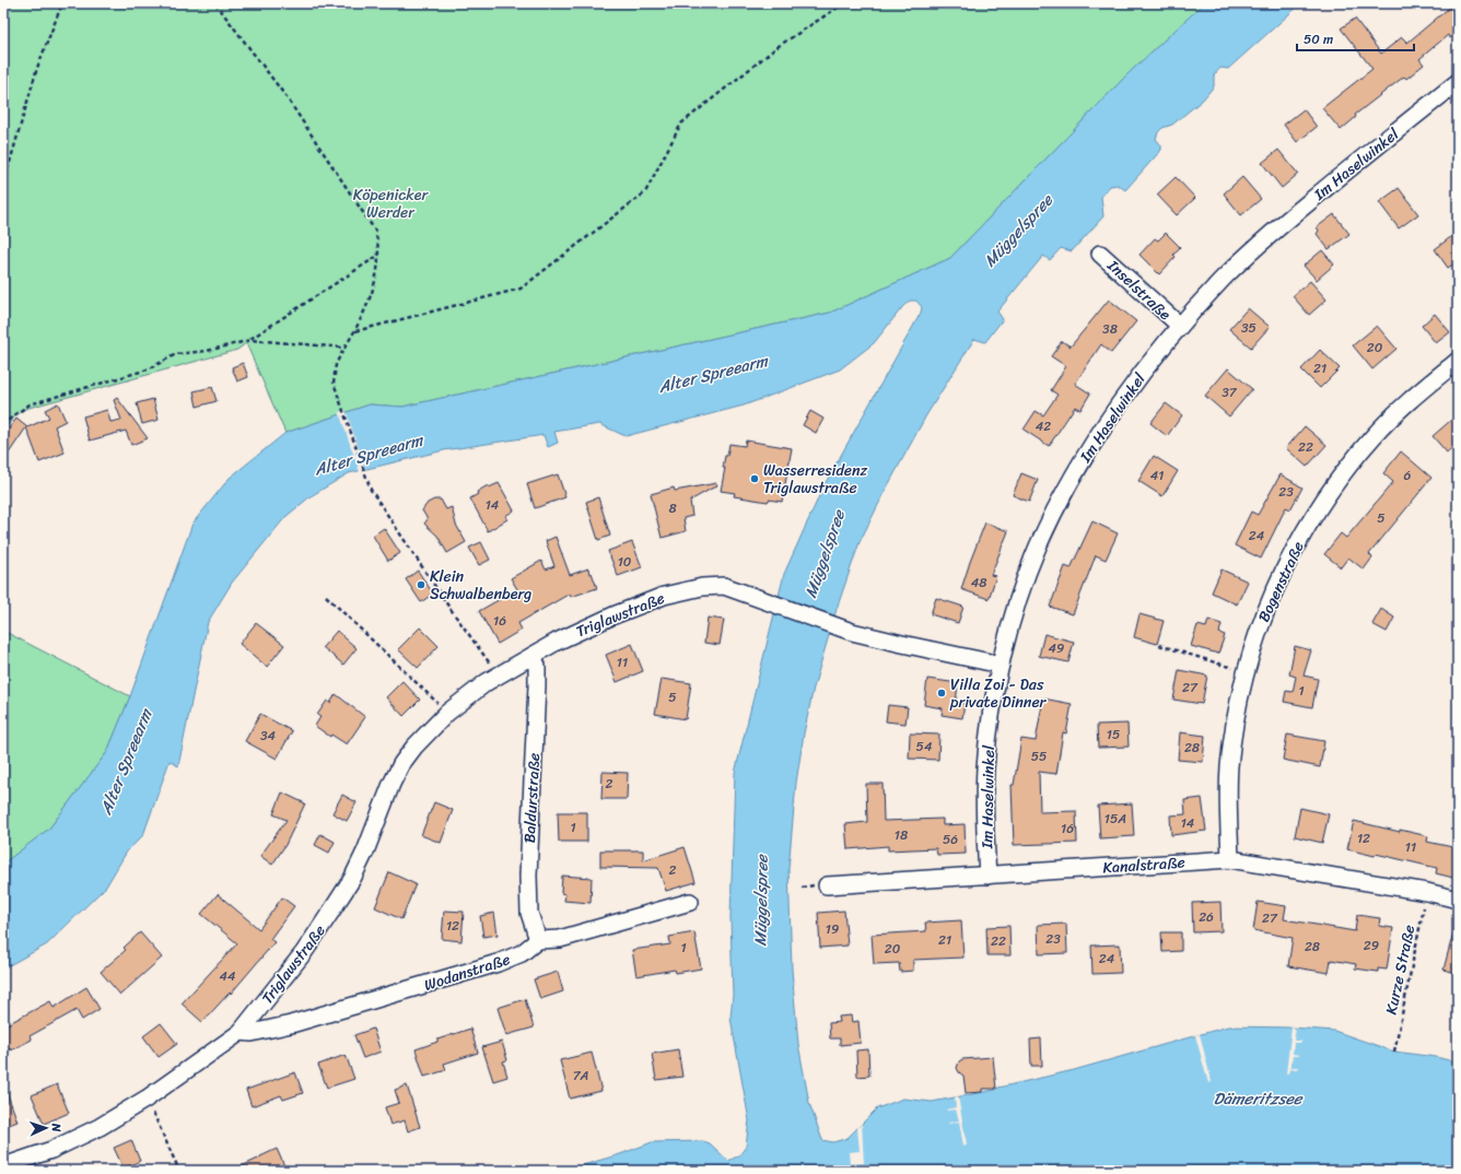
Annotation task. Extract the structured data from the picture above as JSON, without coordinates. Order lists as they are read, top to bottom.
{
  "streets": {
    "street": [
      "Im Haselwinkel",
      "Inselstraße",
      "Bogenstraße",
      "Triglawstraße",
      "Baldurstraße",
      "Kanalstraße",
      "Wodanstraße"
    ],
    "path": ["Kurze Straße"]
  },
  "crossings": [
    ["Im Haselwinkel", "Inselstraße"],
    ["Im Haselwinkel", "Triglawstraße"],
    ["Im Haselwinkel", "Kanalstraße"],
    ["Bogenstraße", "Kanalstraße"],
    ["Triglawstraße", "Baldurstraße"],
    ["Triglawstraße", "Wodanstraße"],
    ["Baldurstraße", "Wodanstraße"],
    ["Kanalstraße", "Kurze Straße"]
  ],
  "water": ["Müggelspree", "Alter Spreearm", "Dämeritzsee"],
  "parks": ["Köpenicker Werder"],
  "places": ["Wasserresidenz Triglawstraße", "Klein Schwalbenberg", "Villa Zoi - Das private Dinner"],
  "house_numbers": [
    "35",
    "38",
    "20",
    "21",
    "37",
    "42",
    "22",
    "41",
    "6",
    "23",
    "14",
    "8",
    "5",
    "24",
    "10",
    "48",
    "16",
    "49",
    "11",
    "27",
    "1",
    "5",
    "15",
    "34",
    "54",
    "28",
    "55",
    "2",
    "15A",
    "14",
    "1",
    "16",
    "18",
    "12",
    "56",
    "11",
    "2",
    "26",
    "27",
    "12",
    "19",
    "23",
    "21",
    "22",
    "29",
    "28",
    "1",
    "20",
    "24",
    "44",
    "7A"
  ],
  "scale_bar": "50 m",
  "north": "right"
}
